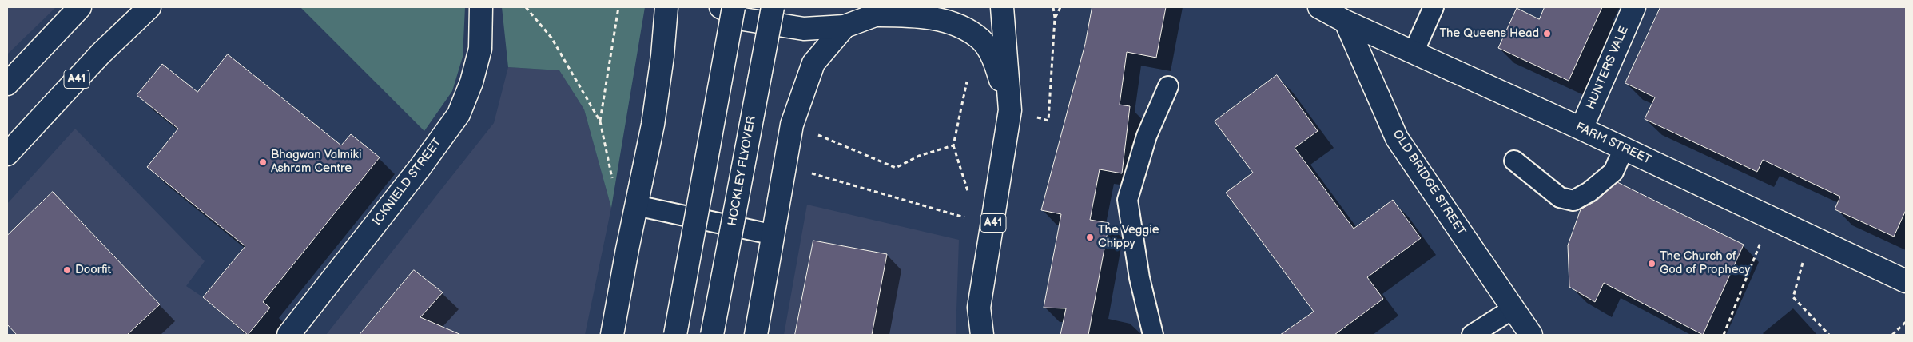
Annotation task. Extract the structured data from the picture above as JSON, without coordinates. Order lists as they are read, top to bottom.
{
  "streets": {
    "main road": [
      "HUNTERS VALE",
      "A41",
      "FARM STREET",
      "HOCKLEY FLYOVER",
      "ICKNIELD STREET",
      "OLD BRIDGE STREET"
    ]
  },
  "crossings": [
    ["HUNTERS VALE", "FARM STREET"],
    ["FARM STREET", "OLD BRIDGE STREET"]
  ],
  "places": [
    "The Queens Head",
    "Bhagwan Valmiki Ashram Centre",
    "The Veggie Chippy",
    "The Church of God of Prophecy",
    "Doorfit"
  ]
}
